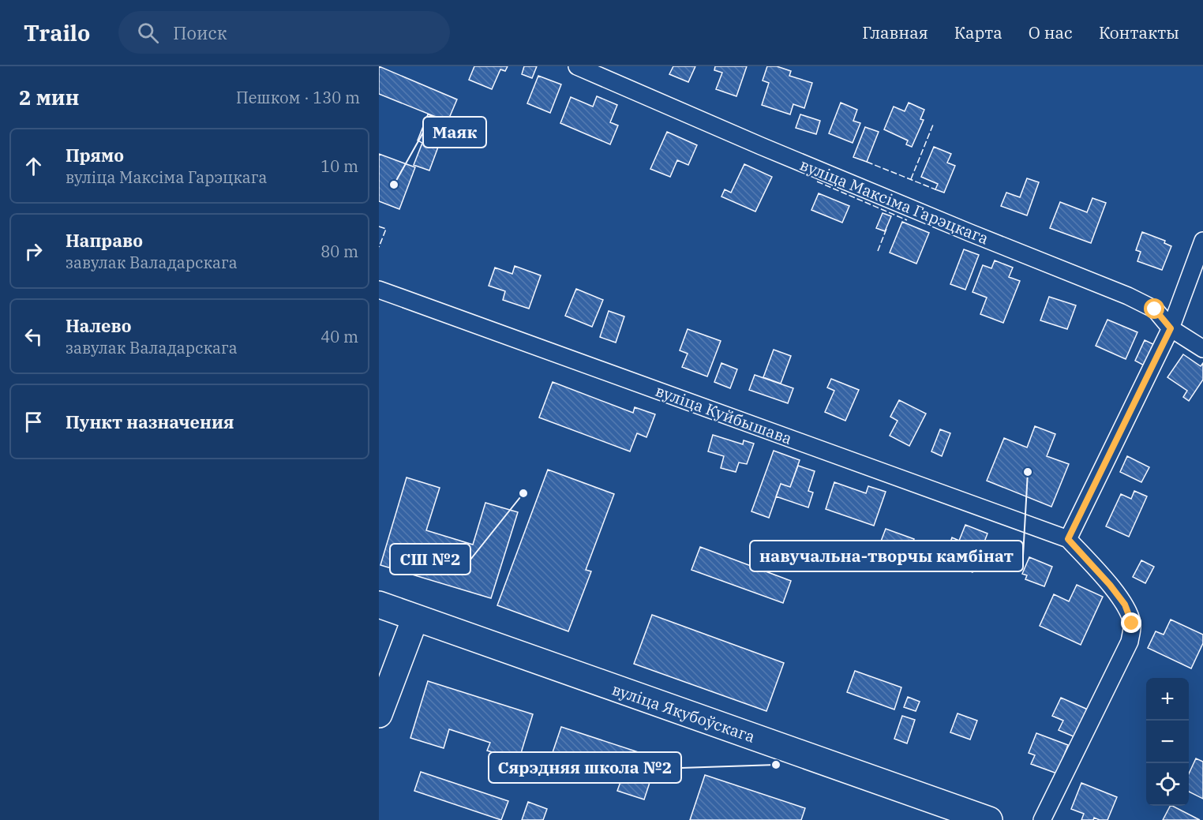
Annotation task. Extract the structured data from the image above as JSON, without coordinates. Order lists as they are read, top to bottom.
{
  "streets": {
    "main road": ["вуліца Якубоўскага"],
    "street": ["вуліца Максіма Гарэцкага", "вуліца Куйбышава"]
  },
  "places": [
    "Маяк",
    "навучальна-творчы камбінат",
    "СШ №2",
    "Сярэдняя школа №2"
  ],
  "page": {
    "header": "Trailo",
    "search": "Поиск",
    "nav": [
      "Главная",
      "Карта",
      "О нас",
      "Контакты"
    ],
    "heading": ["2 мин", "Пешком · 130 m"],
    "list": [
      ["Прямо", "вуліца Максіма Гарэцкага", "10 m"],
      ["Направо", "завулак Валадарскага", "80 m"],
      ["Налево", "завулак Валадарскага", "40 m"],
      "Пункт назначения"
    ],
    "map_buttons": ["+", "−"]
  }
}
